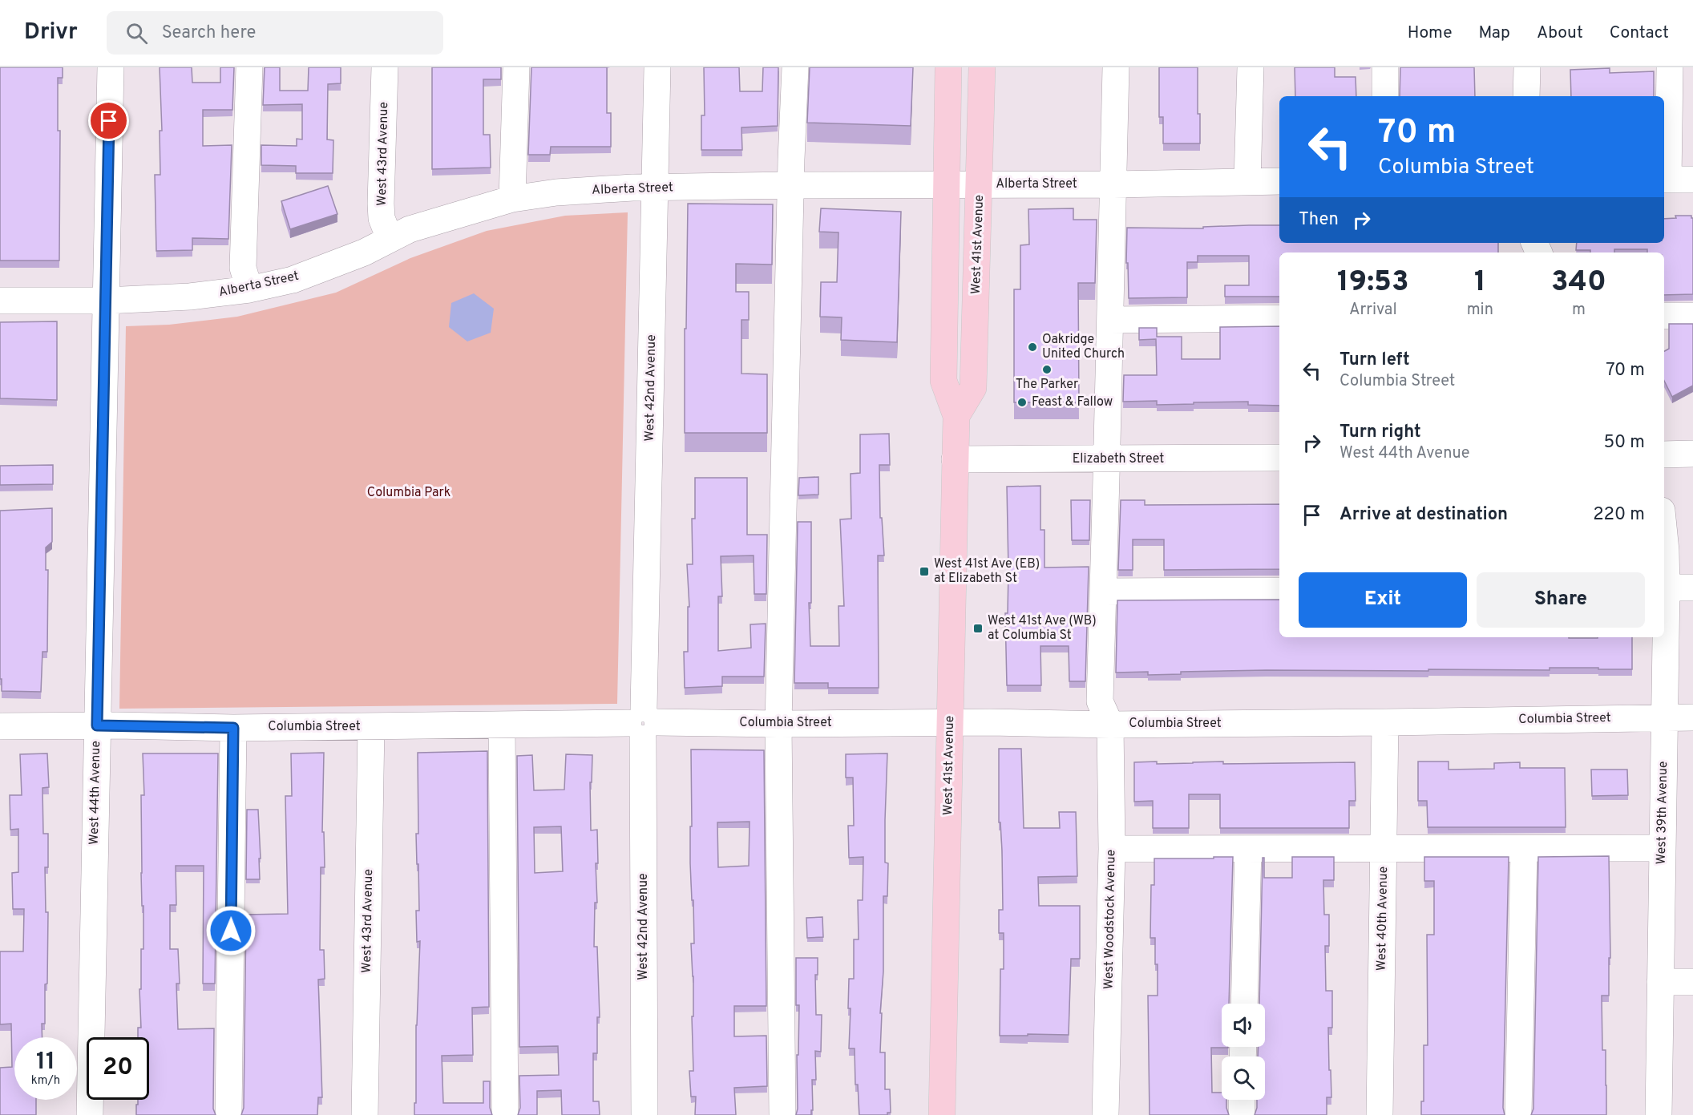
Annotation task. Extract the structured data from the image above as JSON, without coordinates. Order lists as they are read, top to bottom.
{
  "streets": {
    "main road": ["West 41st Avenue"],
    "street": [
      "West 43rd Avenue",
      "Alberta Street",
      "West 42nd Avenue",
      "Elizabeth Street",
      "Columbia Street",
      "West 44th Avenue",
      "West 39th Avenue",
      "West 40th Avenue",
      "West Woodstock Avenue"
    ]
  },
  "crossings": [
    ["West 43rd Avenue", "Alberta Street"],
    ["West 43rd Avenue", "Columbia Street"],
    ["Alberta Street", "West 41st Avenue"],
    ["Alberta Street", "West 42nd Avenue"],
    ["Alberta Street", "West 44th Avenue"],
    ["West 41st Avenue", "Elizabeth Street"],
    ["West 41st Avenue", "Columbia Street"],
    ["West 42nd Avenue", "Columbia Street"],
    ["Columbia Street", "West 44th Avenue"],
    ["Columbia Street", "West 39th Avenue"],
    ["Columbia Street", "West 40th Avenue"],
    ["Columbia Street", "West Woodstock Avenue"]
  ],
  "parks": ["Columbia Park"],
  "places": {
    "other": ["Oakridge United Church", "The Parker", "Feast & Fallow"],
    "transit": ["West 41st Ave (EB) at Elizabeth St", "West 41st Ave (WB) at Columbia St"]
  },
  "page": {
    "header": "Drivr",
    "search": "Search here",
    "nav": [
      "Home",
      "Map",
      "About",
      "Contact"
    ],
    "turn": ["70 m", "Columbia Street"],
    "then": "Then",
    "eta": [
      "19:53",
      "Arrival",
      "1",
      "min",
      "340",
      "m"
    ],
    "list": [
      {
        "name": "Turn left",
        "note": "Columbia Street",
        "value": "70 m"
      },
      {
        "name": "Turn right",
        "note": "West 44th Avenue",
        "value": "50 m"
      },
      {
        "name": "Arrive at destination",
        "value": "220 m"
      }
    ],
    "buttons": ["Exit", "Share"],
    "speed": "11 km/h",
    "limit": "20"
  }
}
